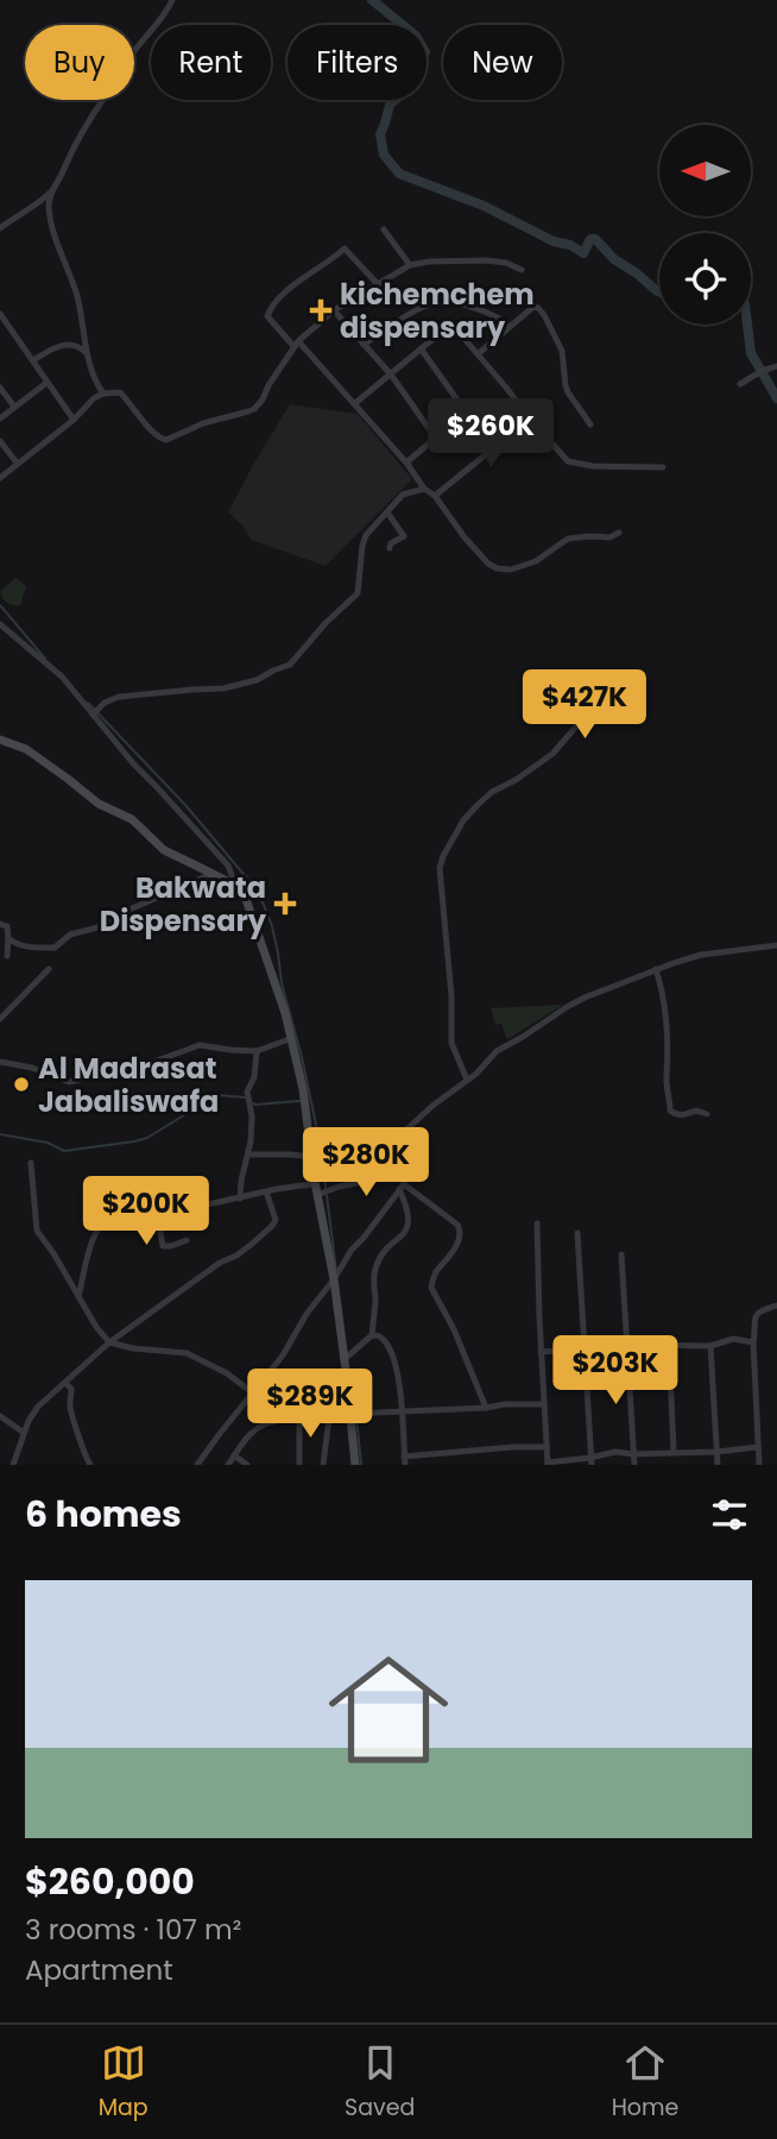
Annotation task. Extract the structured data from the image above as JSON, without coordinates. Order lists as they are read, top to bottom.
{
  "places": {
    "health": ["kichemchem dispensary", "Bakwata Dispensary"],
    "other": ["Al Madrasat Jabaliswafa"]
  },
  "north": "left",
  "page": {
    "chip": [
      "Buy",
      "Rent",
      "Filters",
      "New"
    ],
    "price": [
      "$260K",
      "$427K",
      "$280K",
      "$200K",
      "$203K",
      "$289K"
    ],
    "heading": "6 homes",
    "list": [
      {
        "name": "$260,000",
        "note": "3 rooms · 107 m² · Apartment"
      }
    ],
    "tabs": ["Map", "Saved", "Home"]
  }
}
